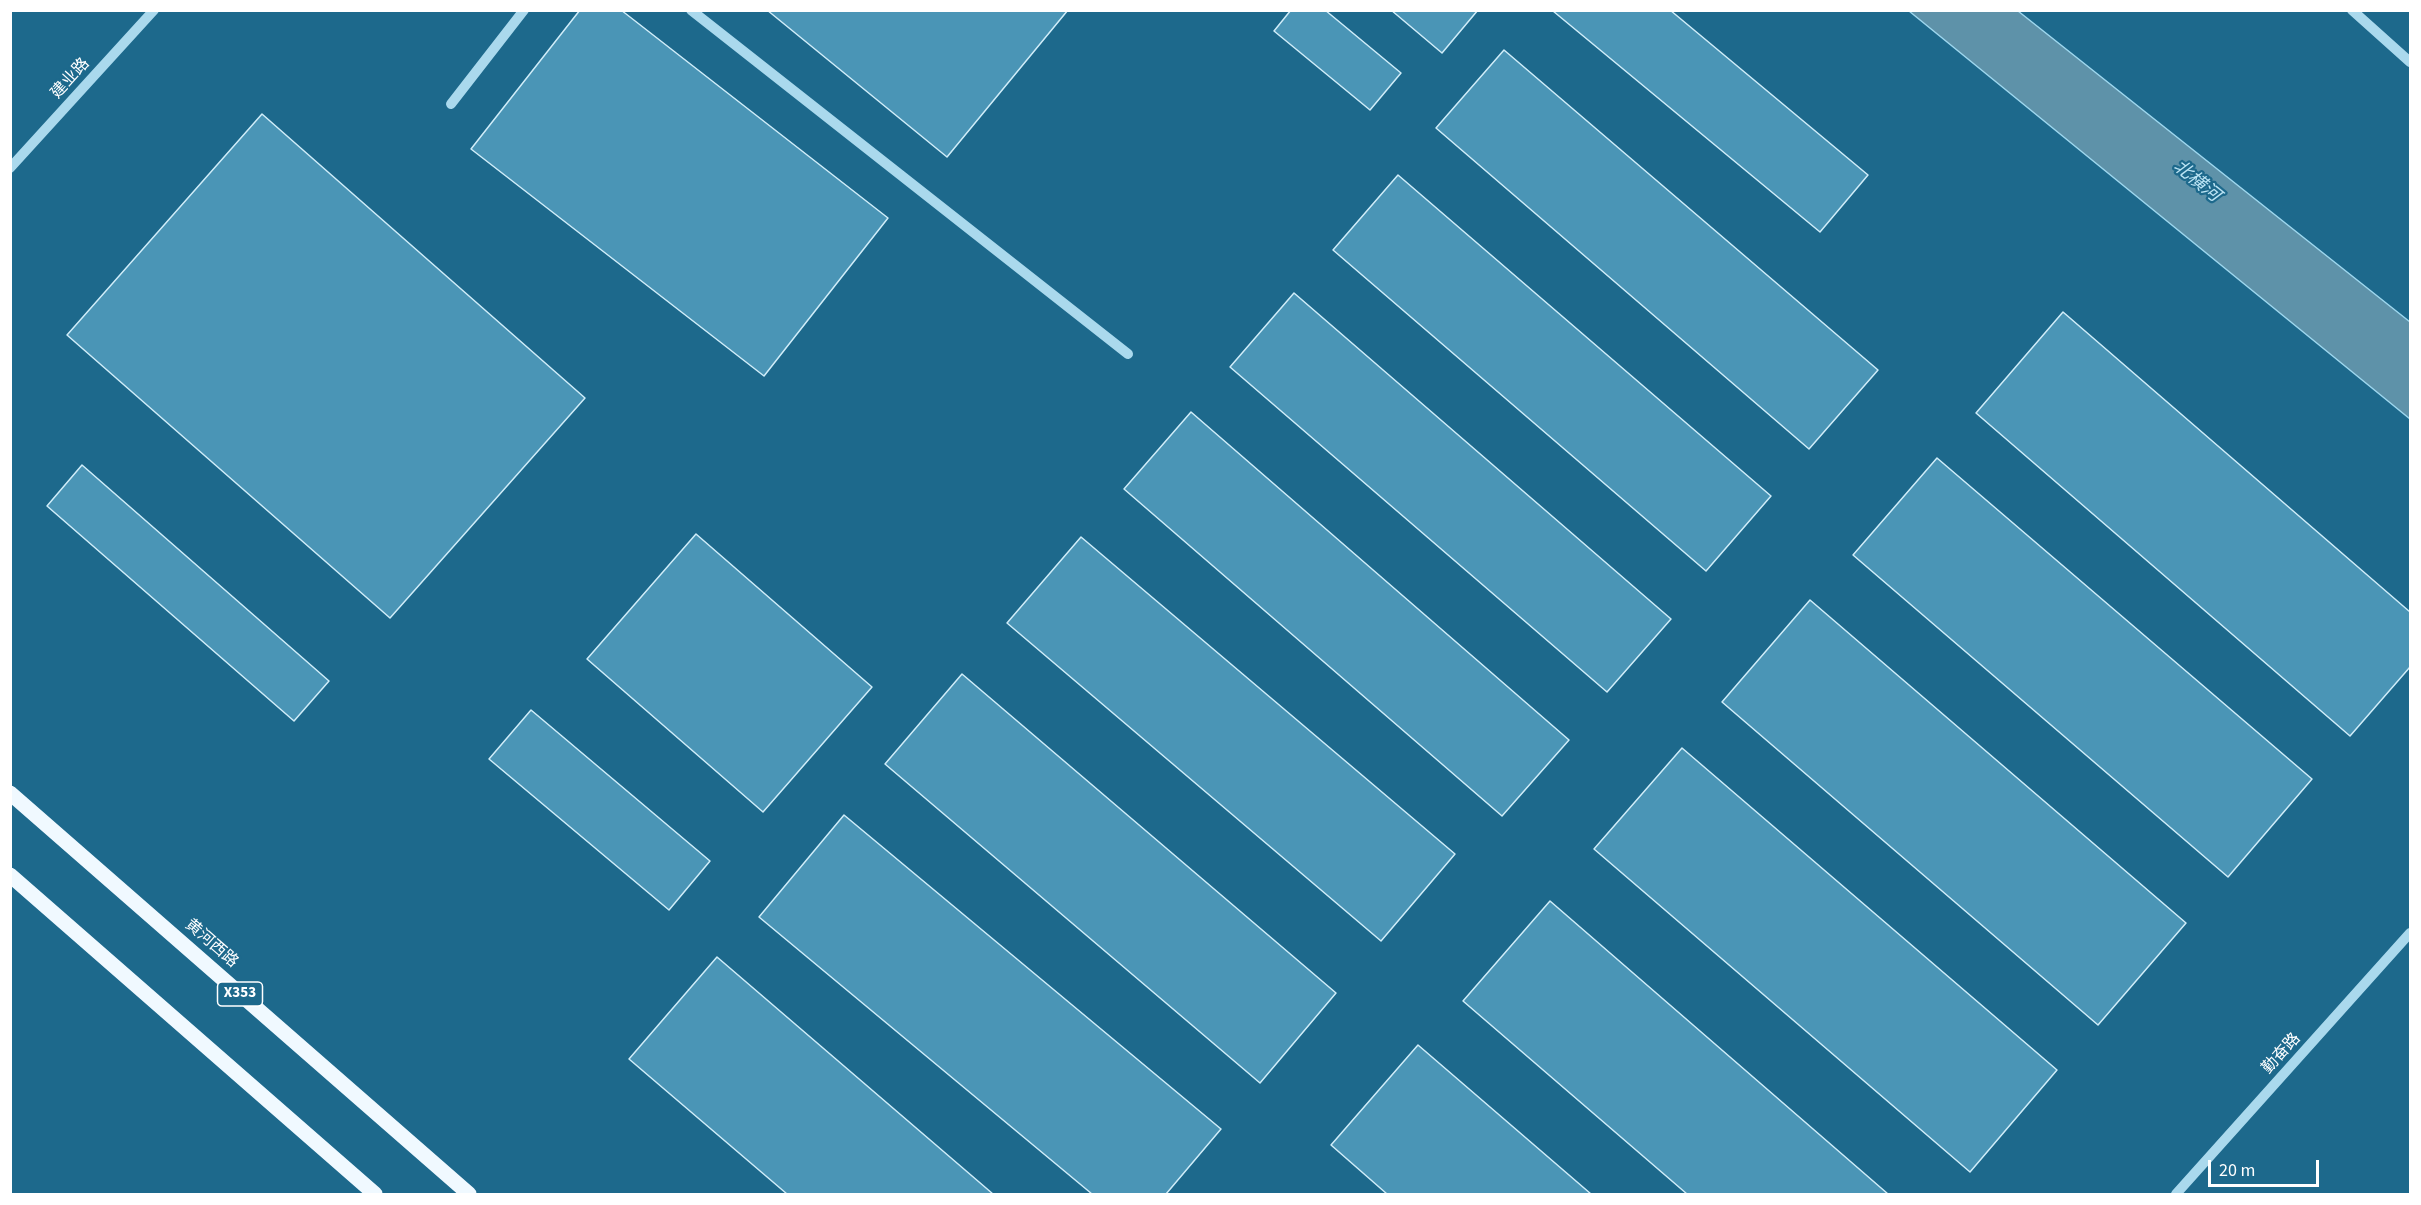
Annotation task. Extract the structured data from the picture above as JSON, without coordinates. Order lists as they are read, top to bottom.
{
  "streets": {
    "main road": ["黄河西路", "X353"],
    "street": ["建业路", "勤奋路"]
  },
  "water": ["北横河"],
  "scale_bar": "20 m"
}
